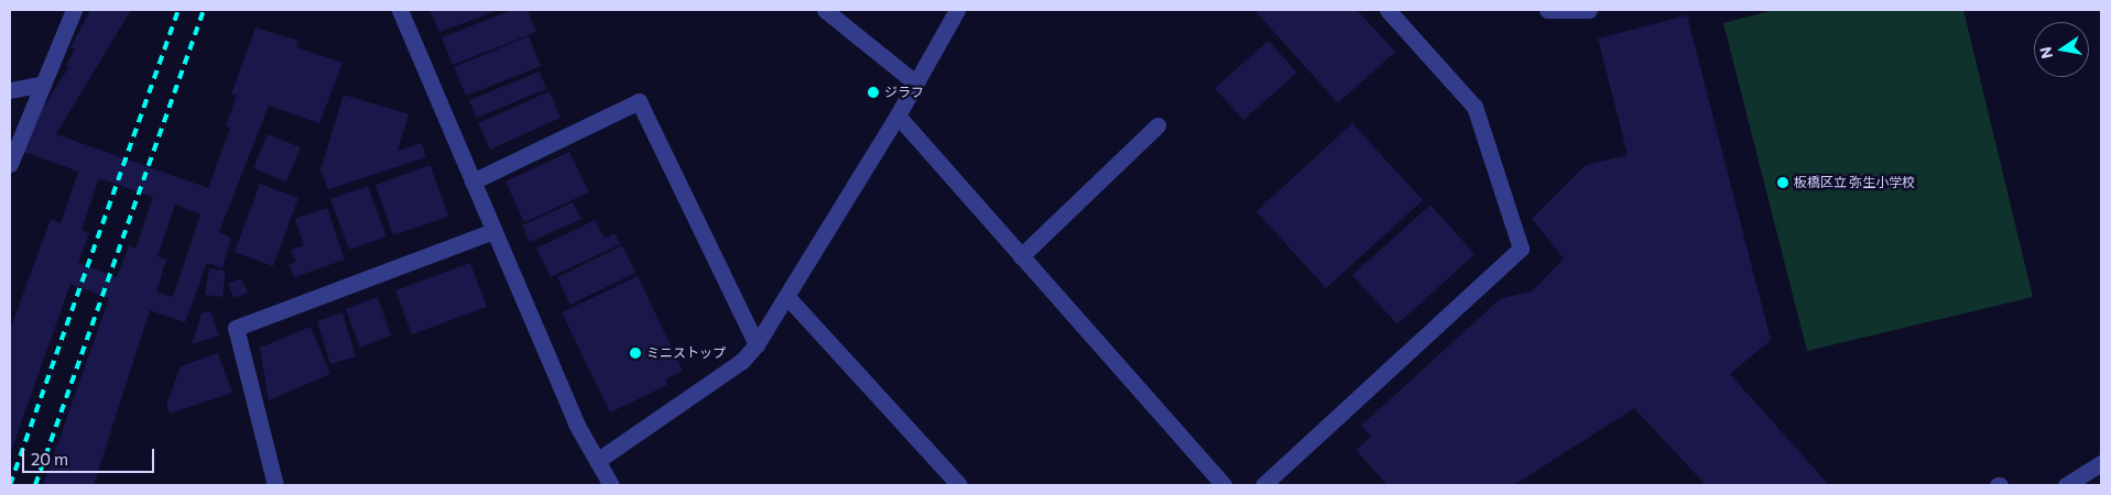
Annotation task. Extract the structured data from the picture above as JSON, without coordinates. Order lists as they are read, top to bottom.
{
  "places": ["ジラフ", "板橋区立 弥生小学校", "ミニストップ"],
  "scale_bar": "20 m",
  "north": "left"
}
